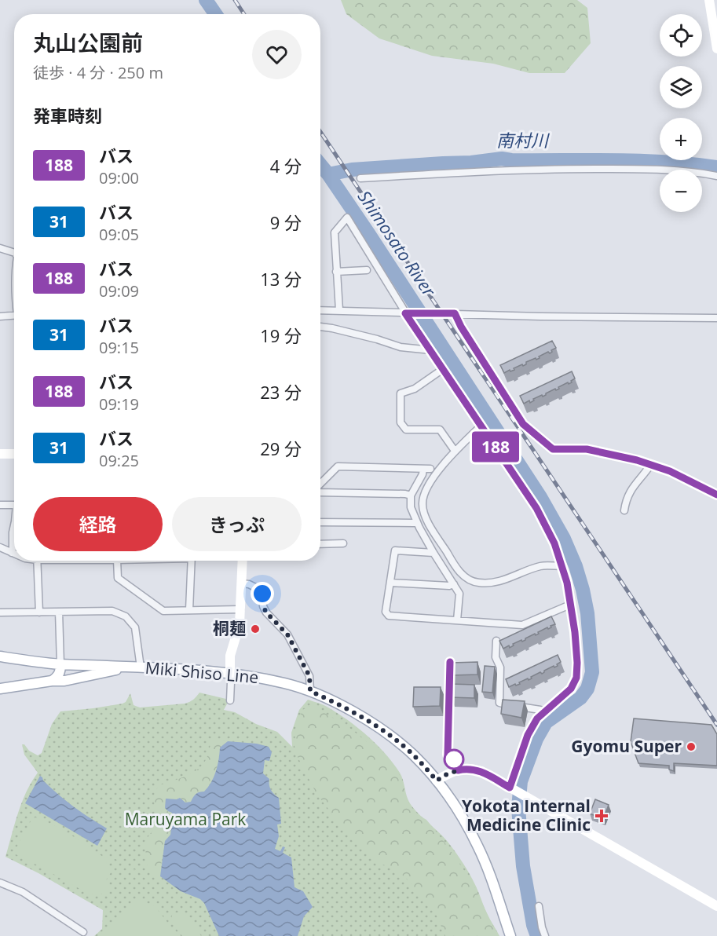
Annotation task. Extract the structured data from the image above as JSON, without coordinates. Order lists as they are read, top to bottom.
{
  "streets": {
    "main road": ["Miki Shiso Line"]
  },
  "water": ["南村川", "Shimosato River"],
  "parks": ["Maruyama Park"],
  "places": {
    "other": ["桐麺", "Gyomu Super"],
    "health": ["Yokota Internal Medicine Clinic"]
  },
  "lines": ["bus line 188"],
  "page": {
    "on_map": "188",
    "map_buttons": ["+", "−"],
    "heading": [
      ["丸山公園前", "徒歩 · 4 分 · 250 m"],
      "発車時刻"
    ],
    "list": [
      {
        "mark": "188",
        "name": "バス",
        "note": "09:00",
        "value": "4 分"
      },
      {
        "mark": "31",
        "name": "バス",
        "note": "09:05",
        "value": "9 分"
      },
      {
        "mark": "188",
        "name": "バス",
        "note": "09:09",
        "value": "13 分"
      },
      {
        "mark": "31",
        "name": "バス",
        "note": "09:15",
        "value": "19 分"
      },
      {
        "mark": "188",
        "name": "バス",
        "note": "09:19",
        "value": "23 分"
      },
      {
        "mark": "31",
        "name": "バス",
        "note": "09:25",
        "value": "29 分"
      }
    ],
    "buttons": ["経路", "きっぷ"]
  }
}
